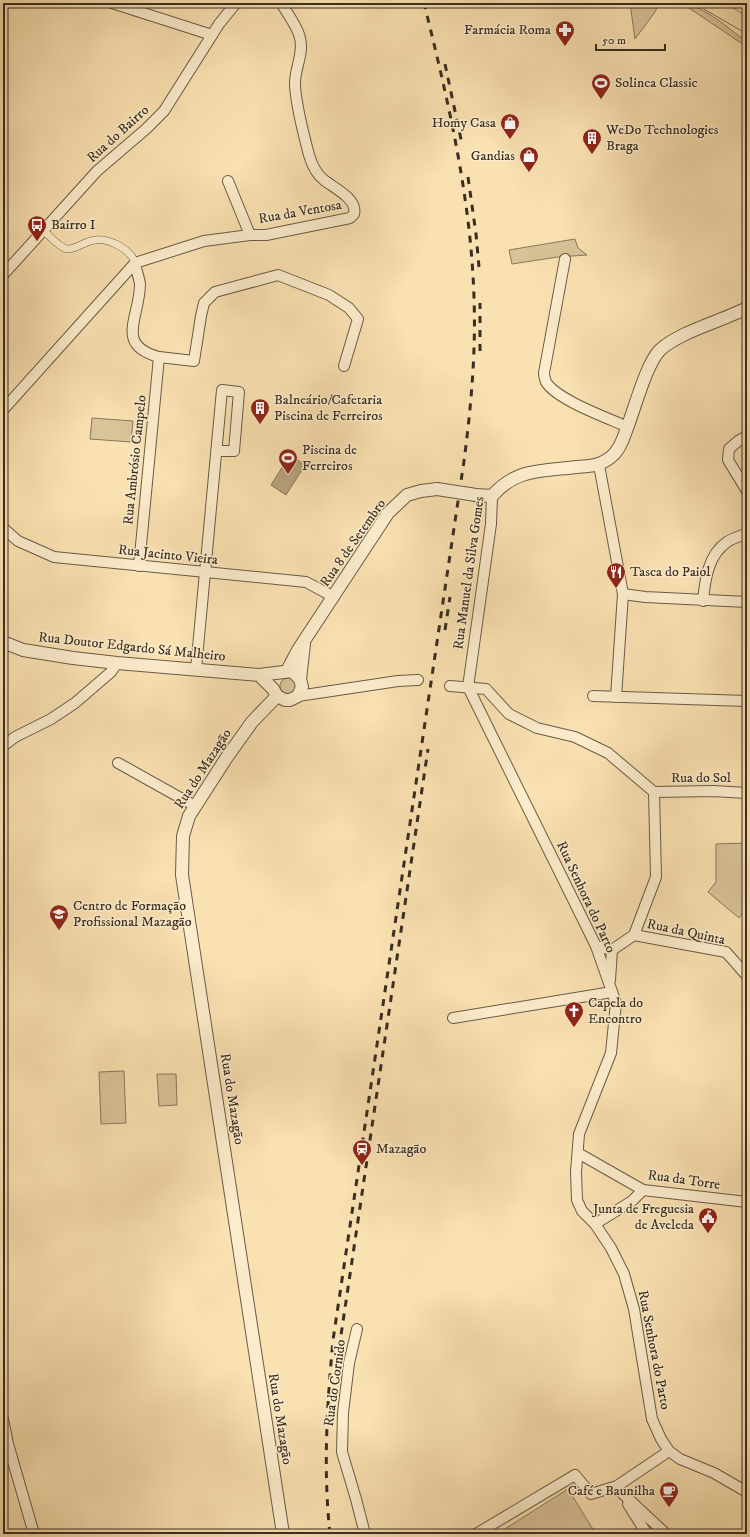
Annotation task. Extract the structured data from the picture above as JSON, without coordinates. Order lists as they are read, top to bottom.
{
  "streets": {
    "street": [
      "Rua do Bairro",
      "Rua da Ventosa",
      "Rua Ambrósio Campelo",
      "Rua 8 de Setembro",
      "Rua Jacinto Vieira",
      "Rua Manuel da Silva Gomes",
      "Rua Doutor Edgardo Sá Malheiro",
      "Rua do Mazagão",
      "Rua do Sol",
      "Rua Senhora do Parto",
      "Rua da Quinta",
      "Rua da Torre",
      "Rua do Cornido"
    ]
  },
  "crossings": [
    ["Rua Ambrósio Campelo", "Rua Jacinto Vieira"],
    ["Rua 8 de Setembro", "Rua Jacinto Vieira"],
    ["Rua 8 de Setembro", "Rua Manuel da Silva Gomes"],
    ["Rua 8 de Setembro", "Rua Doutor Edgardo Sá Malheiro"],
    ["Rua 8 de Setembro", "Rua do Mazagão"],
    ["Rua Manuel da Silva Gomes", "Rua Senhora do Parto"],
    ["Rua Doutor Edgardo Sá Malheiro", "Rua do Mazagão"],
    ["Rua Senhora do Parto", "Rua da Torre"]
  ],
  "places": {
    "pharmacy": ["Farmácia Roma"],
    "sports": ["Solinca Classic", "Piscina de Ferreiros"],
    "shop": ["Homy Casa", "Gandias"],
    "building": ["WeDo Technologies Braga", "Balneário/Cafetaria Piscina de Ferreiros"],
    "bus stop": ["Bairro I"],
    "restaurant": ["Tasca do Paiol"],
    "school or university": ["Centro de Formação Profissional Mazagão"],
    "church": ["Capela do Encontro"],
    "station": ["Mazagão"],
    "public building": ["Junta de Freguesia de Aveleda"],
    "cafe": ["Café e Baunilha"]
  },
  "scale_bar": "50 m"
}
